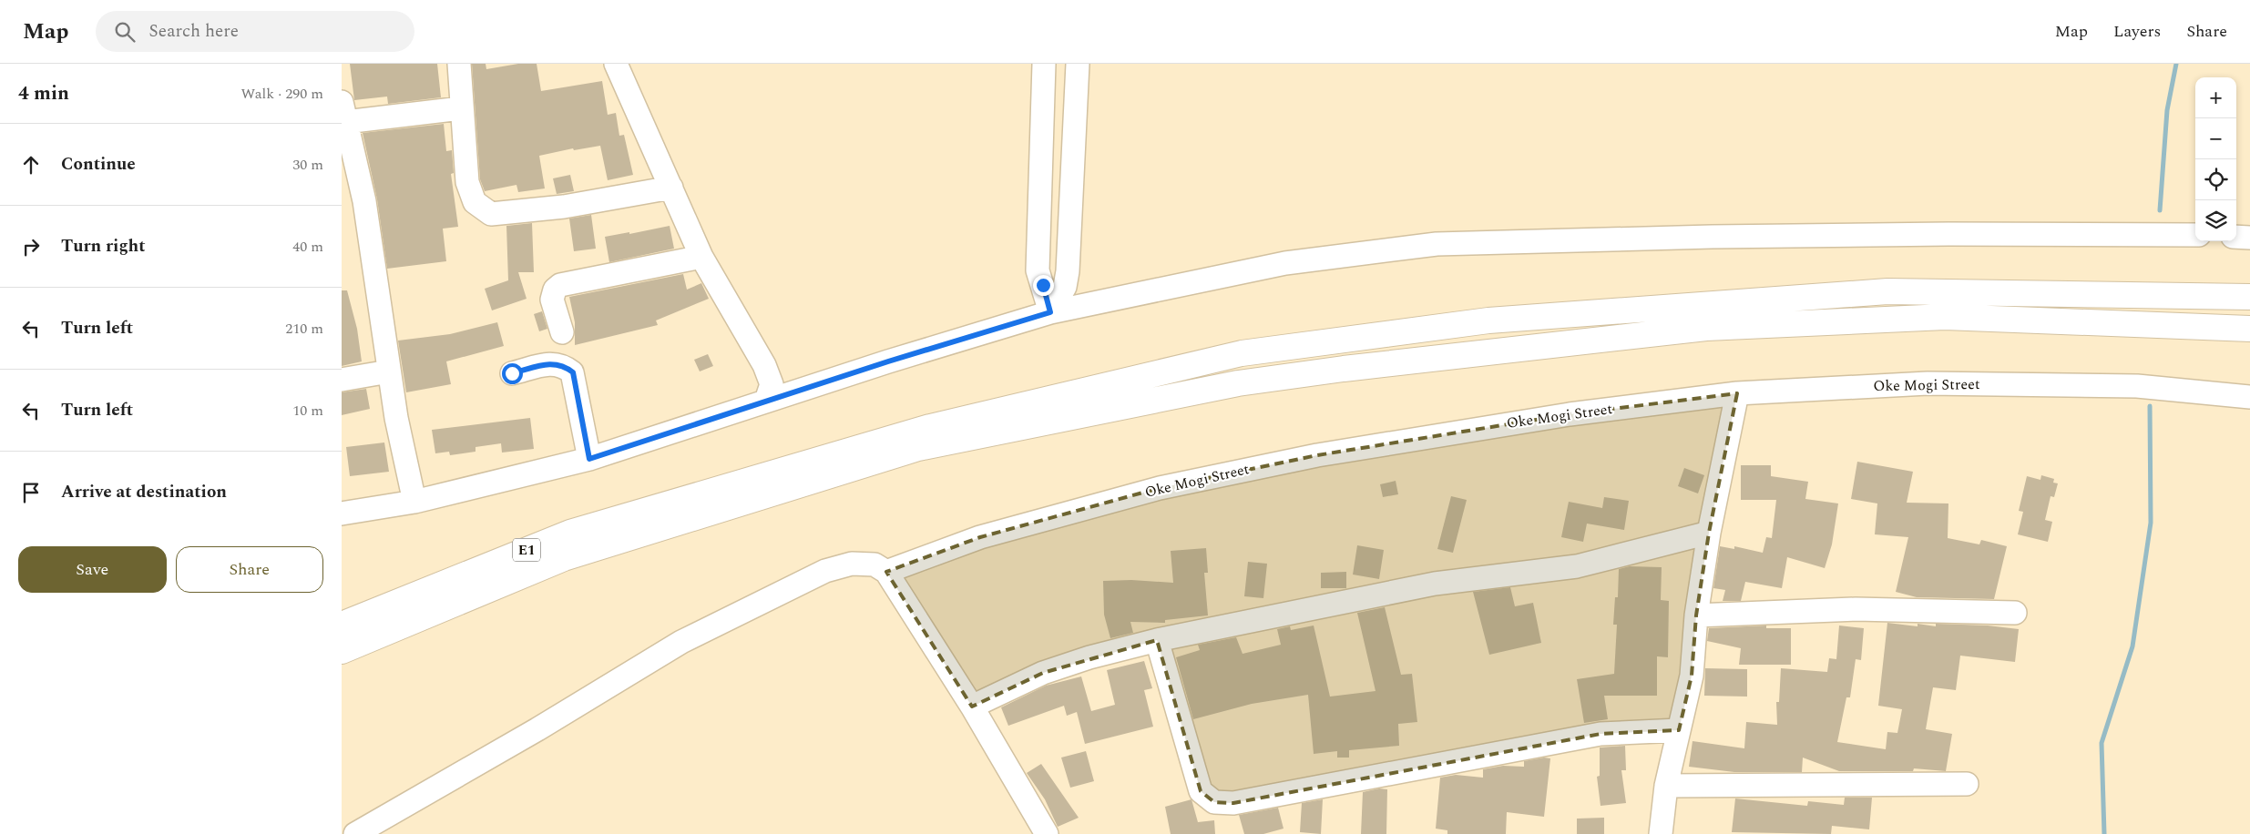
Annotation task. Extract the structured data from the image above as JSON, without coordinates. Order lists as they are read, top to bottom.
{
  "streets": {
    "highway": ["E1"],
    "street": ["Oke Mogi Street"]
  },
  "page": {
    "header": "Map",
    "search": "Search here",
    "nav": ["Map", "Layers", "Share"],
    "heading": ["4 min", "Walk · 290 m"],
    "map_buttons": ["+", "−"],
    "list": [
      ["Continue", "30 m"],
      ["Turn right", "40 m"],
      ["Turn left", "210 m"],
      ["Turn left", "10 m"],
      "Arrive at destination"
    ],
    "buttons": ["Save", "Share"]
  }
}
